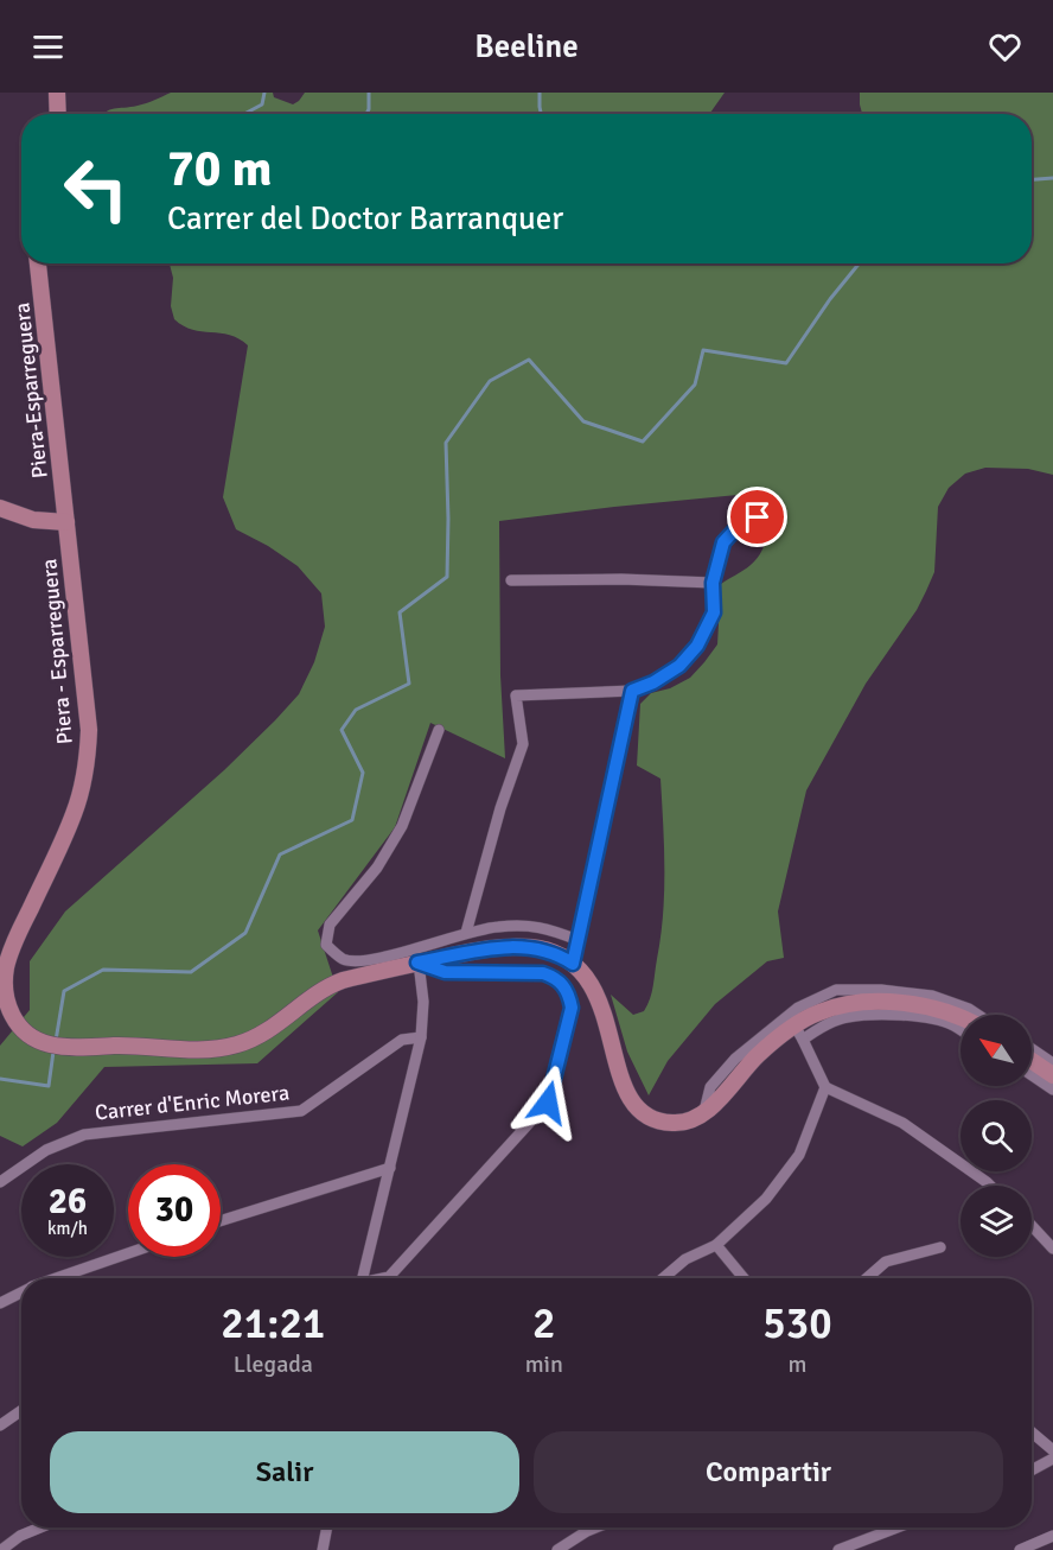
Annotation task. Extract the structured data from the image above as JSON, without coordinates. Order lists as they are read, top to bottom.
{
  "streets": {
    "main road": ["Piera-Esparreguera", "Piera - Esparreguera"],
    "street": ["Carrer d'Enric Morera"]
  },
  "crossings": [
    ["Piera-Esparreguera", "Piera - Esparreguera"]
  ],
  "north": "top left",
  "page": {
    "header": "Beeline",
    "turn": ["70 m", "Carrer del Doctor Barranquer"],
    "speed": "26 km/h",
    "limit": "30",
    "eta": [
      "21:21",
      "Llegada",
      "2",
      "min",
      "530",
      "m"
    ],
    "buttons": ["Salir", "Compartir"]
  }
}
